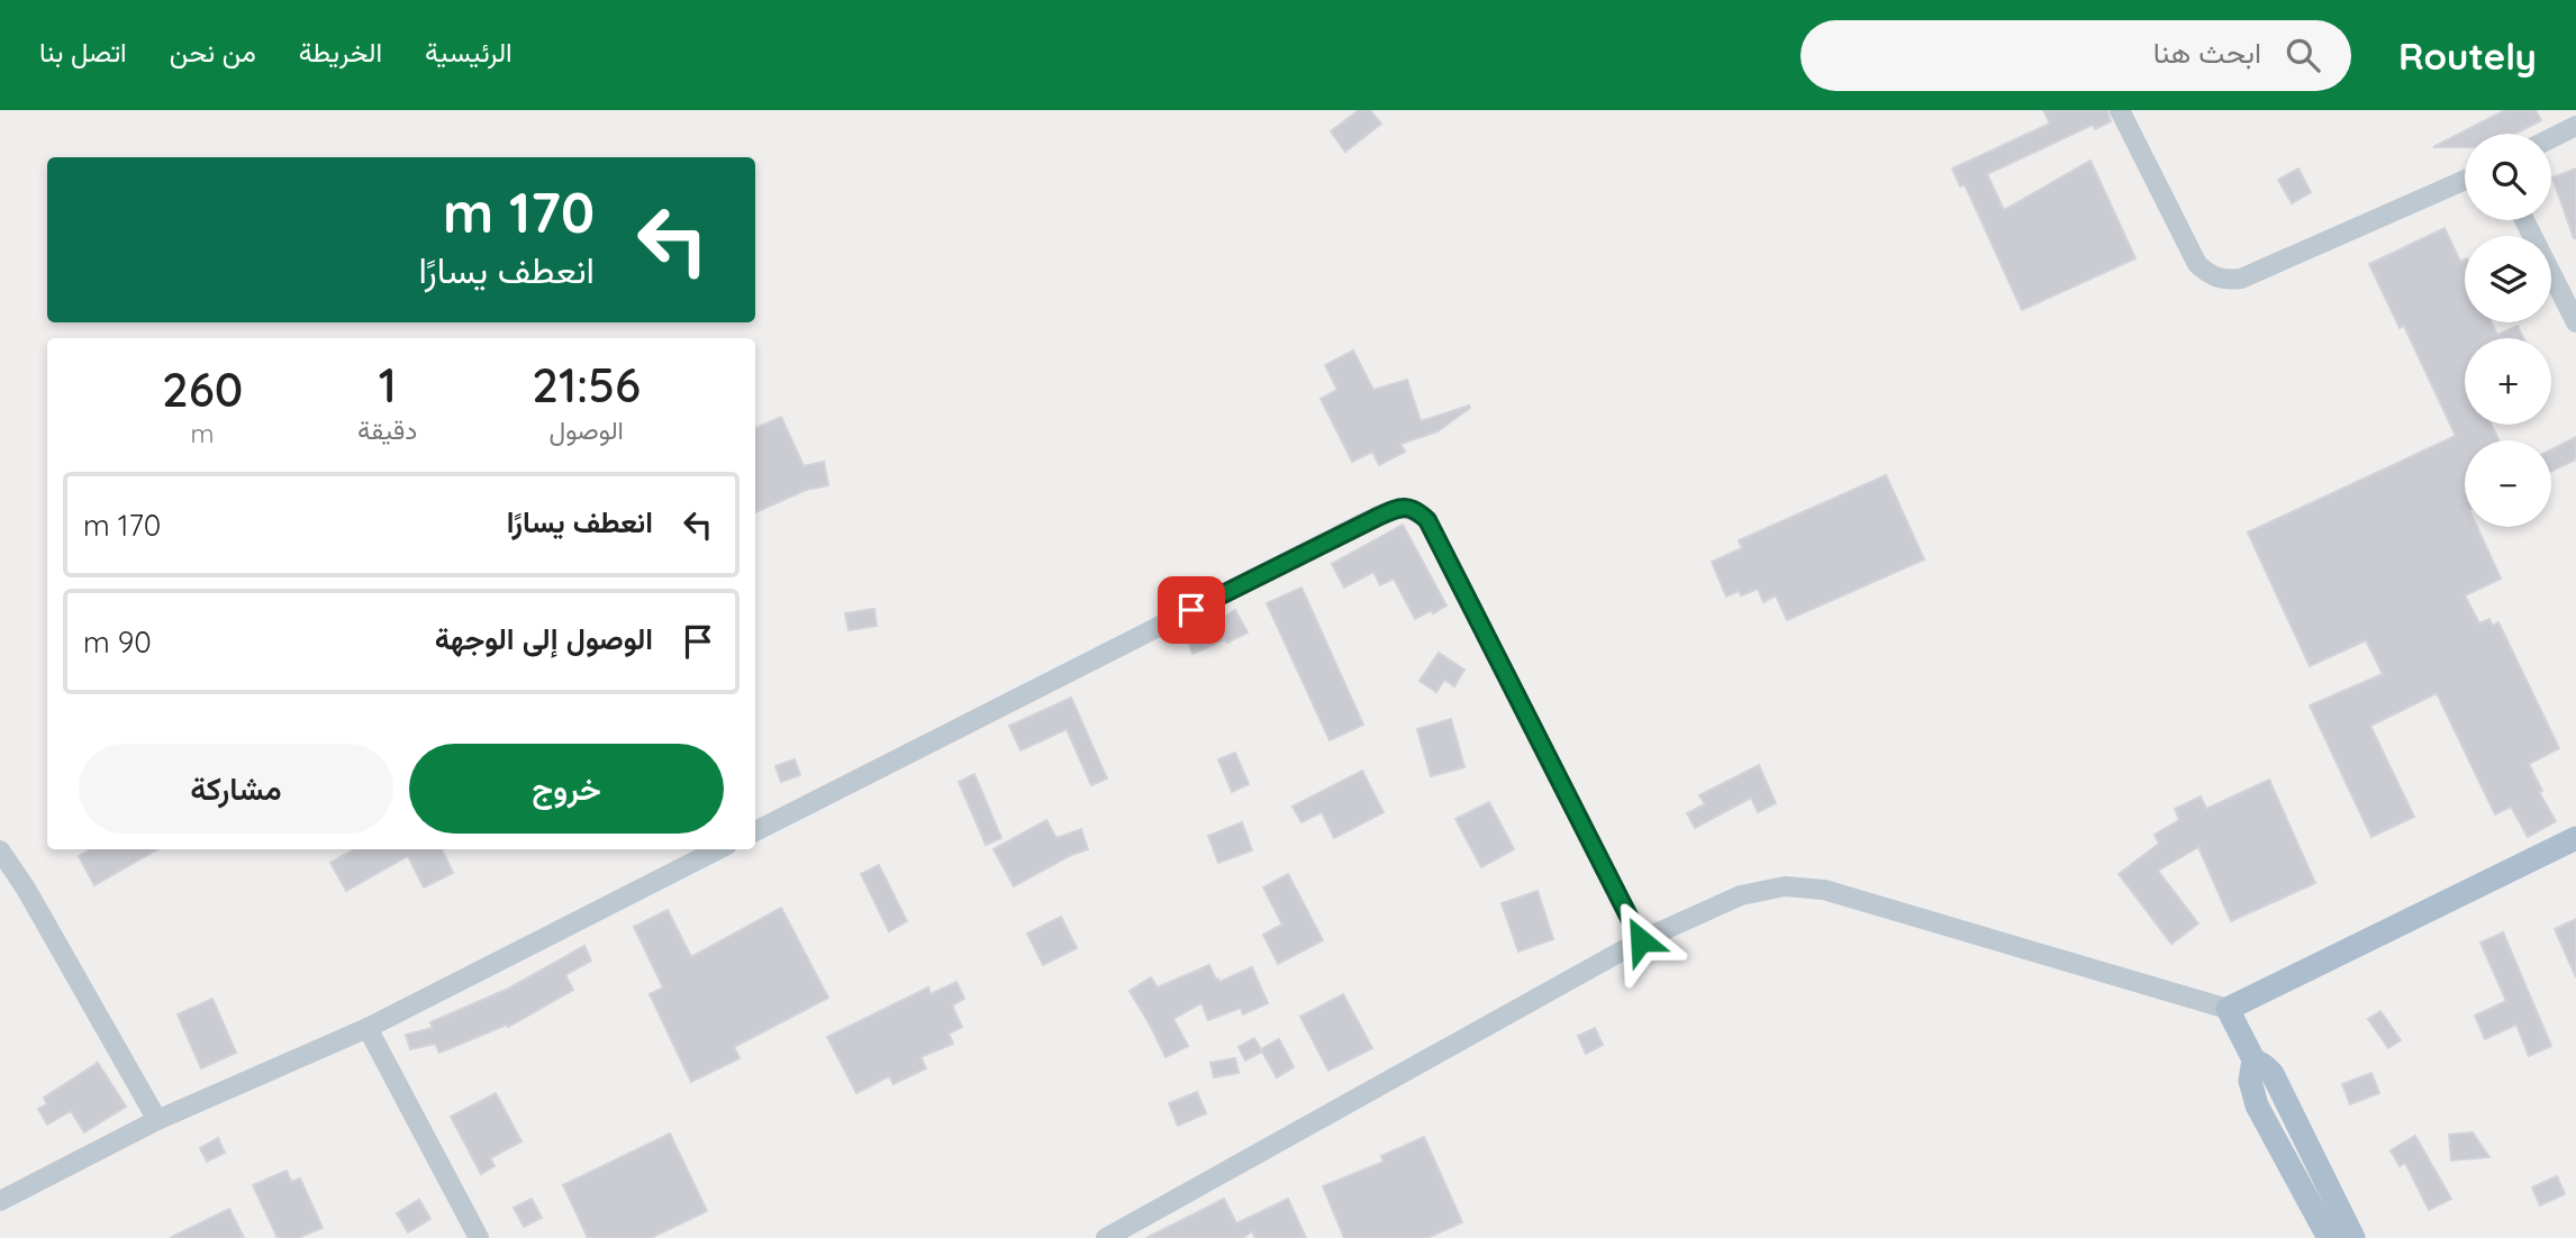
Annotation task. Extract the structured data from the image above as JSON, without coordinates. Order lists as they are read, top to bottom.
{
  "page": {
    "header": "Routely",
    "search": "ابحث هنا",
    "nav": [
      "الرئيسية",
      "الخريطة",
      "من نحن",
      "اتصل بنا"
    ],
    "map_buttons": ["+", "−"],
    "turn": ["170 m", "انعطف يسارًا"],
    "eta": [
      "21:56",
      "الوصول",
      "1",
      "دقيقة",
      "260",
      "m"
    ],
    "list": [
      {
        "name": "انعطف يسارًا",
        "value": "170 m"
      },
      {
        "name": "الوصول إلى الوجهة",
        "value": "90 m"
      }
    ],
    "buttons": ["خروج", "مشاركة"]
  }
}
